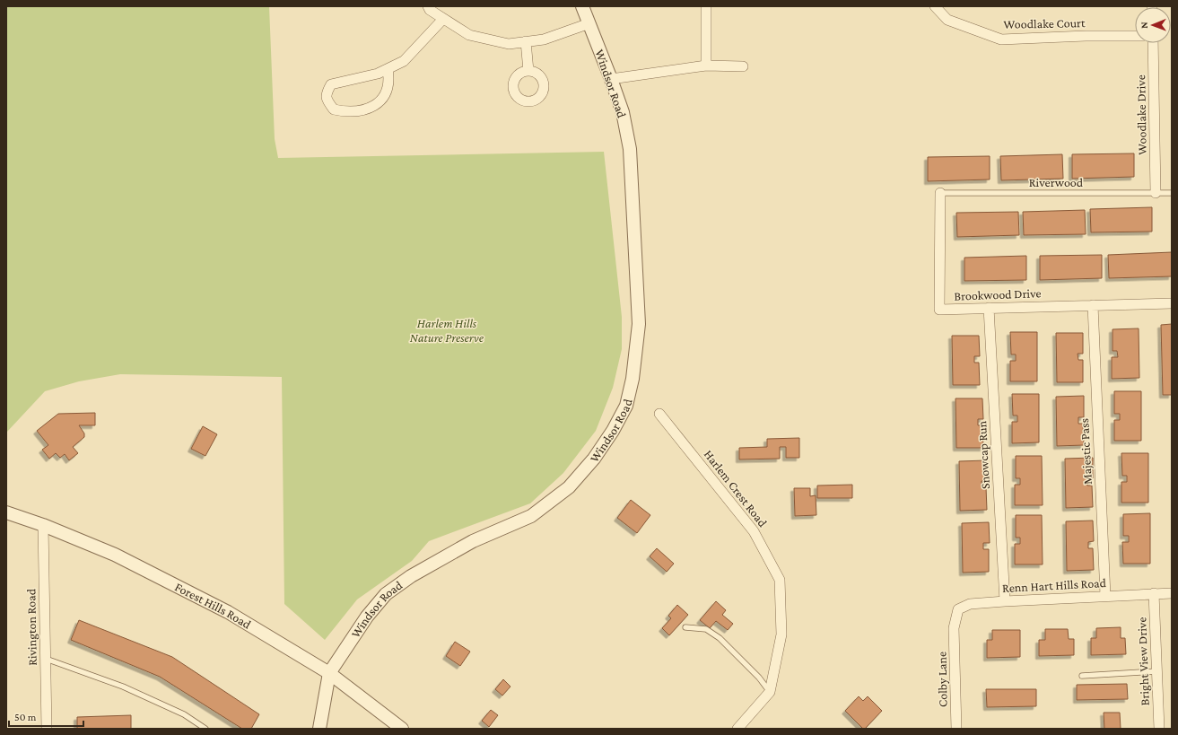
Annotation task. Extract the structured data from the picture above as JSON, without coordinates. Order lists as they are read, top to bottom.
{
  "streets": {
    "street": [
      "Woodlake Court",
      "Windsor Road",
      "Woodlake Drive",
      "Brookwood Drive",
      "Majestic Pass",
      "Snowcap Run",
      "Harlem Crest Road",
      "Renn Hart Hills Road",
      "Forest Hills Road",
      "Rivington Road",
      "Bright View Drive",
      "Colby Lane"
    ],
    "lane": ["Riverwood"]
  },
  "crossings": [
    ["Windsor Road", "Forest Hills Road"],
    ["Woodlake Drive", "Riverwood"],
    ["Riverwood", "Brookwood Drive"],
    ["Brookwood Drive", "Majestic Pass"],
    ["Brookwood Drive", "Snowcap Run"],
    ["Majestic Pass", "Renn Hart Hills Road"],
    ["Snowcap Run", "Renn Hart Hills Road"],
    ["Renn Hart Hills Road", "Bright View Drive"],
    ["Renn Hart Hills Road", "Colby Lane"],
    ["Forest Hills Road", "Rivington Road"]
  ],
  "parks": ["Harlem Hills Nature Preserve"],
  "scale_bar": "50 m",
  "north": "left"
}
